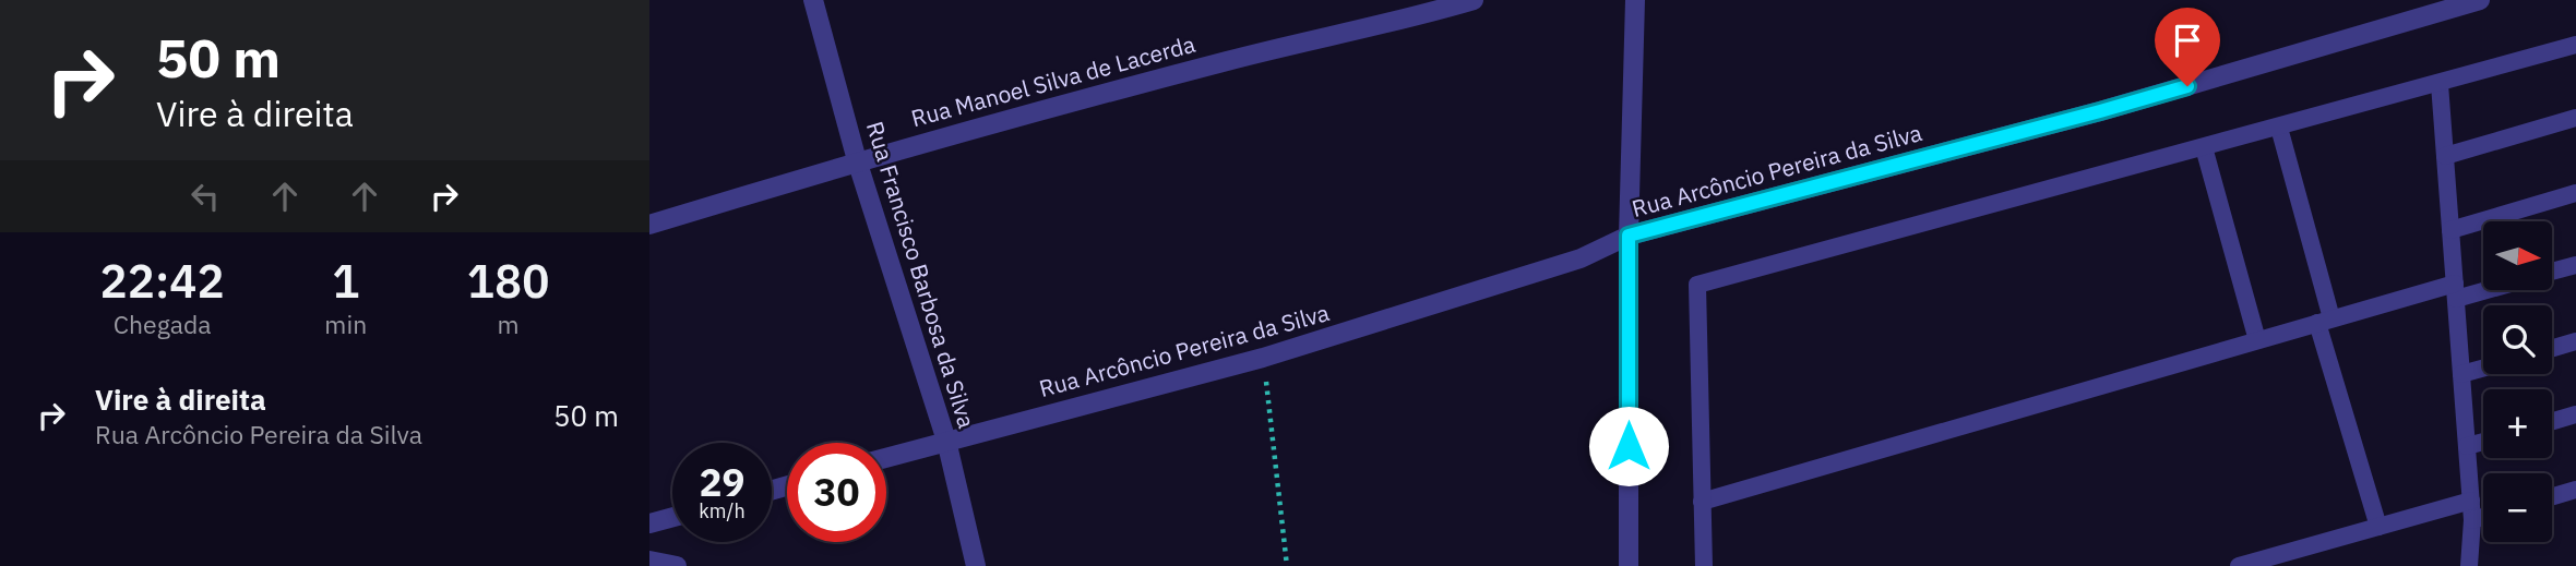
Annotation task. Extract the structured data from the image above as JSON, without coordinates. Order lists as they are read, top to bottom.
{
  "streets": {
    "street": ["Rua Manoel Silva de Lacerda", "Rua Arcôncio Pereira da Silva", "Rua Francisco Barbosa da Silva"]
  },
  "crossings": [
    ["Rua Manoel Silva de Lacerda", "Rua Francisco Barbosa da Silva"],
    ["Rua Arcôncio Pereira da Silva", "Rua Francisco Barbosa da Silva"]
  ],
  "north": "right",
  "page": {
    "turn": ["50 m", "Vire à direita"],
    "map_buttons": ["+", "−"],
    "eta": [
      "22:42",
      "Chegada",
      "1",
      "min",
      "180",
      "m"
    ],
    "list": [
      {
        "name": "Vire à direita",
        "note": "Rua Arcôncio Pereira da Silva",
        "value": "50 m"
      }
    ],
    "speed": "29 km/h",
    "limit": "30"
  }
}
